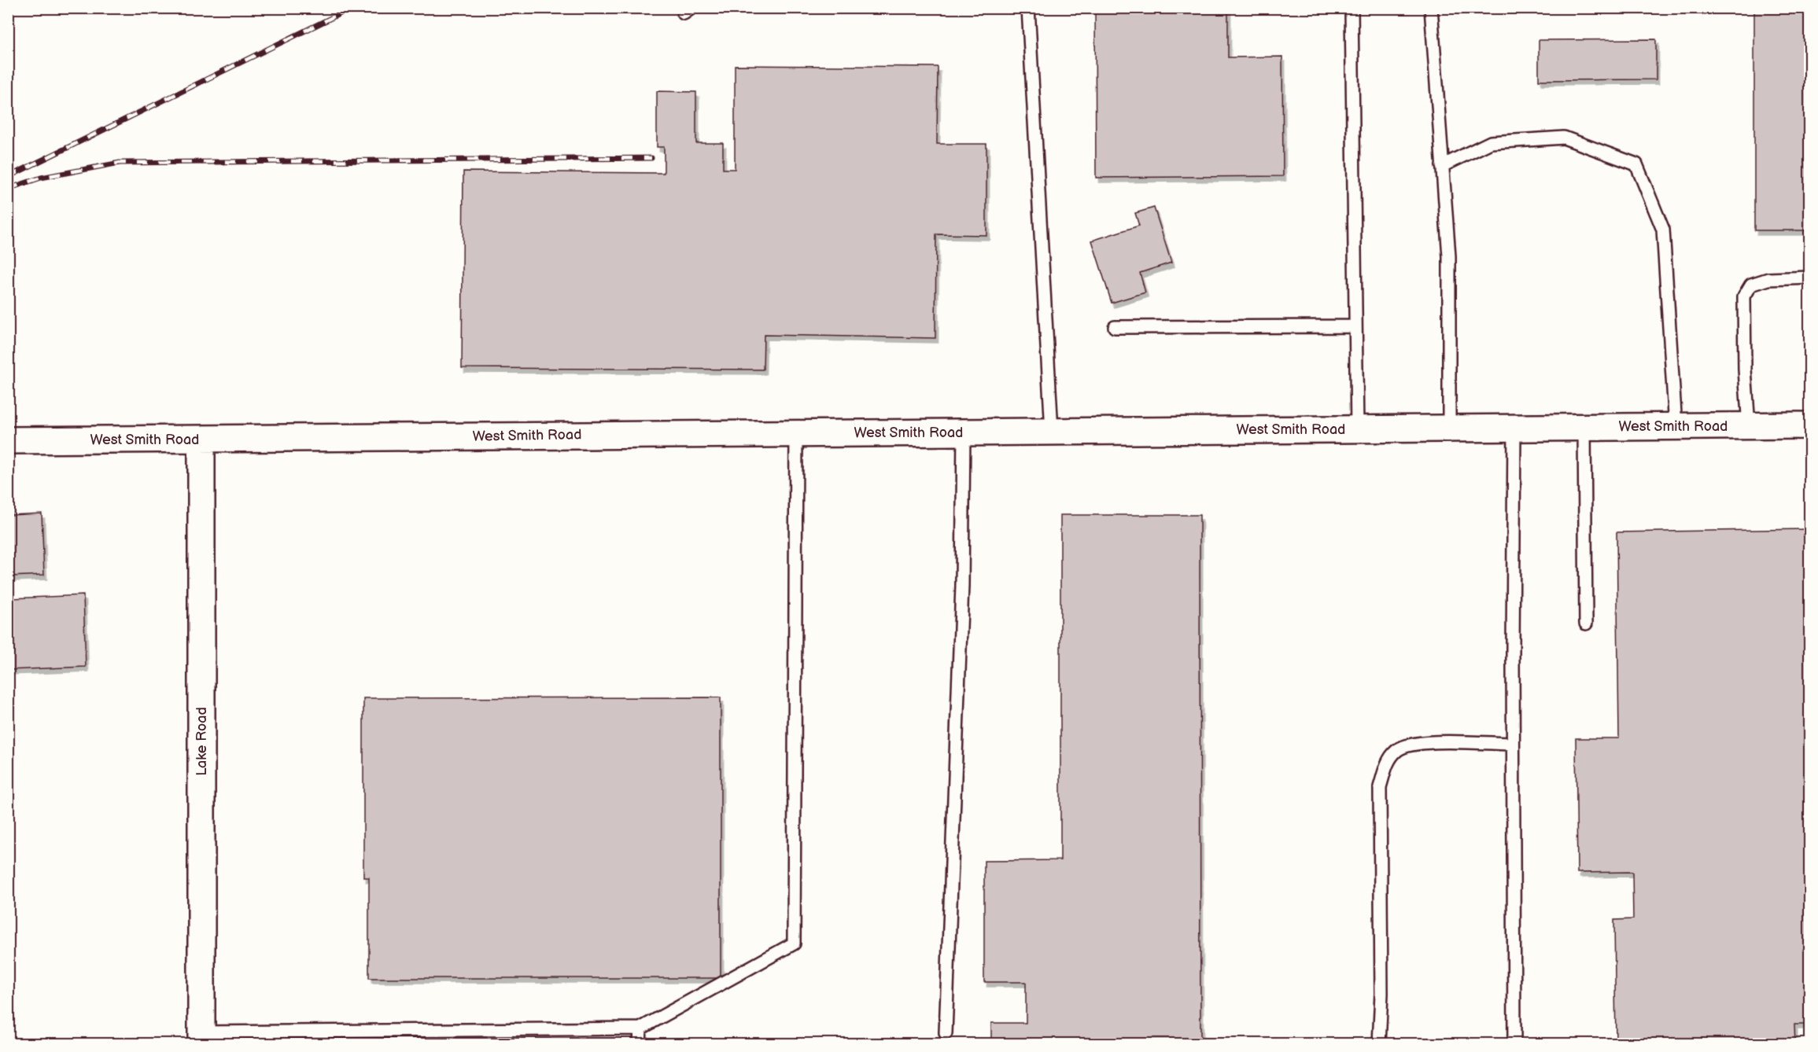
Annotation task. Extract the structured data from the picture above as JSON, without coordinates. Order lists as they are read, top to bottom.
{
  "streets": {
    "street": ["West Smith Road", "Lake Road"]
  },
  "crossings": [
    ["West Smith Road", "Lake Road"]
  ]
}
